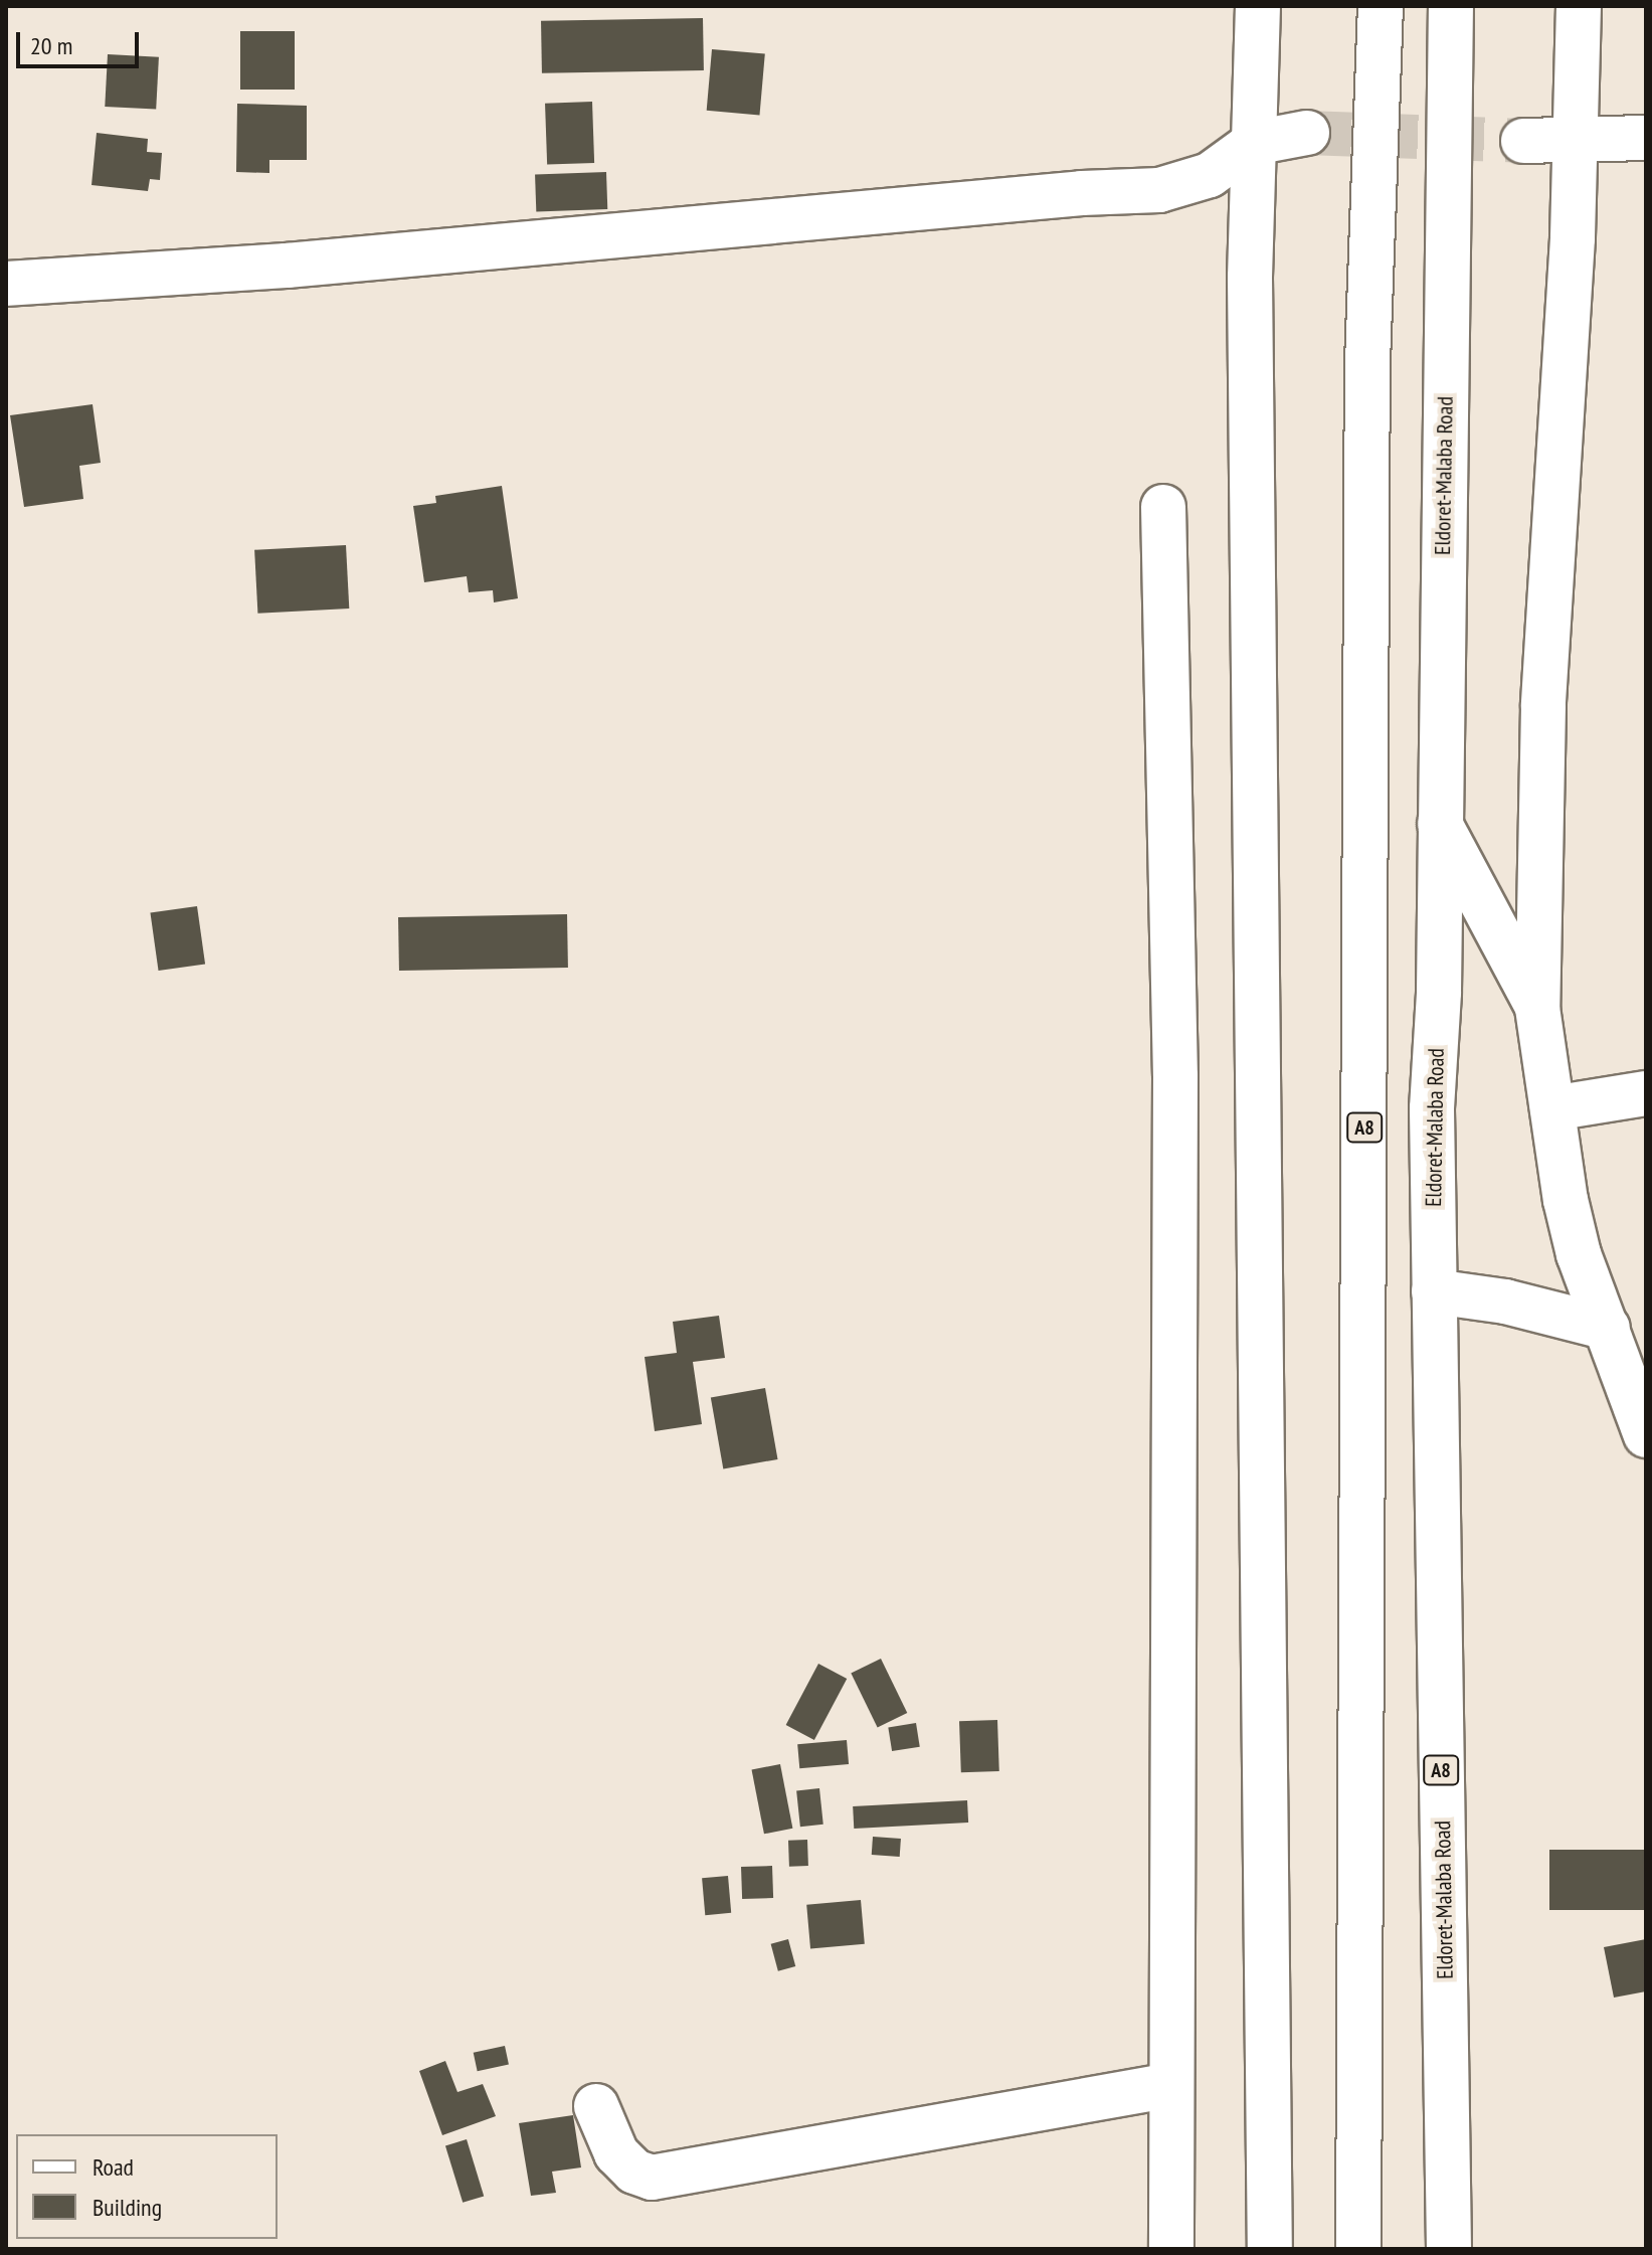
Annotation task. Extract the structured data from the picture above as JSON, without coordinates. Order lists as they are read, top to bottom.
{
  "streets": {
    "main road": ["Eldoret-Malaba Road", "A8"]
  },
  "legend": ["Road", "Building"],
  "scale_bar": "20 m"
}
